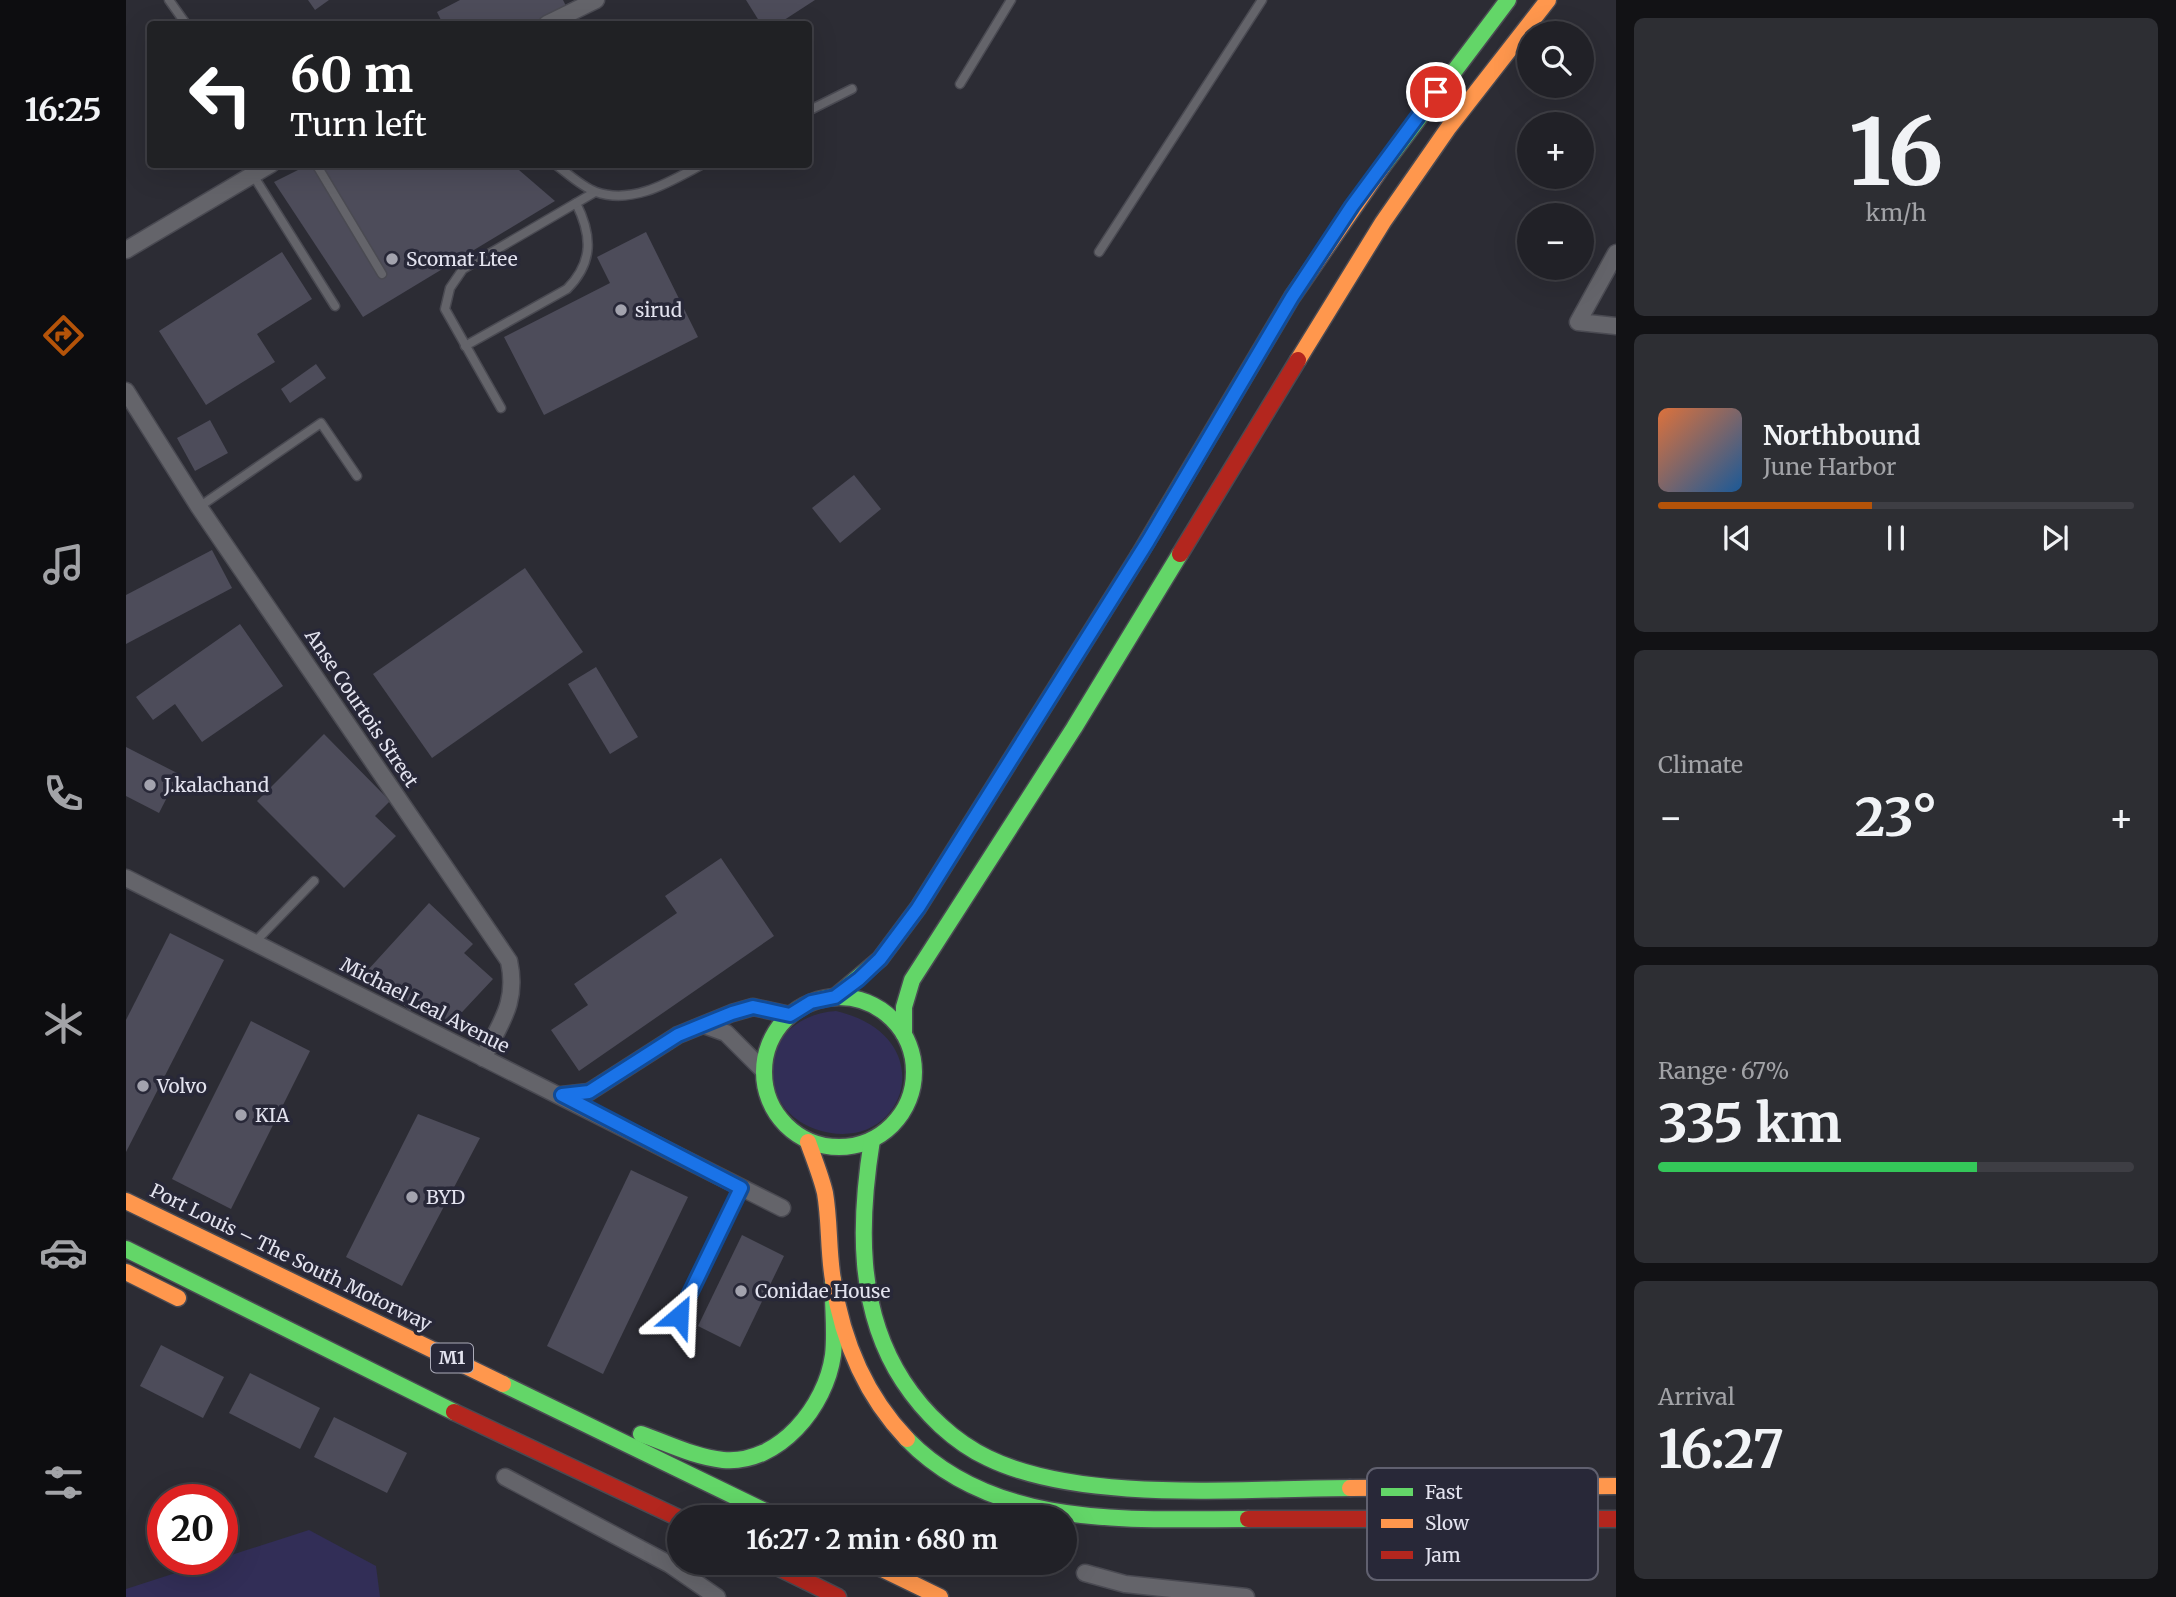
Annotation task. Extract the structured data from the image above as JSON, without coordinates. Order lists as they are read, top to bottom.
{
  "streets": {
    "main road": ["Port Louis – The South Motorway", "M1"],
    "street": ["Anse Courtois Street", "Michael Leal Avenue"]
  },
  "crossings": [
    ["Anse Courtois Street", "Michael Leal Avenue"]
  ],
  "places": [
    "Scomat Ltee",
    "sirud",
    "J.kalachand",
    "Volvo",
    "KIA",
    "BYD",
    "Conidae House"
  ],
  "legend": ["Fast", "Slow", "Jam"],
  "page": {
    "tabs": "16:25",
    "tile": [
      ["16", "km/h"],
      "Climate",
      ["Range · 67%", "335 km"],
      ["Arrival", "16:27"]
    ],
    "map_buttons": ["+", "−"],
    "turn": ["60 m", "Turn left"],
    "song": ["Northbound", "June Harbor"],
    "heat": ["−", "23°", "+"],
    "limit": "20",
    "trip": "16:27 · 2 min · 680 m"
  }
}
